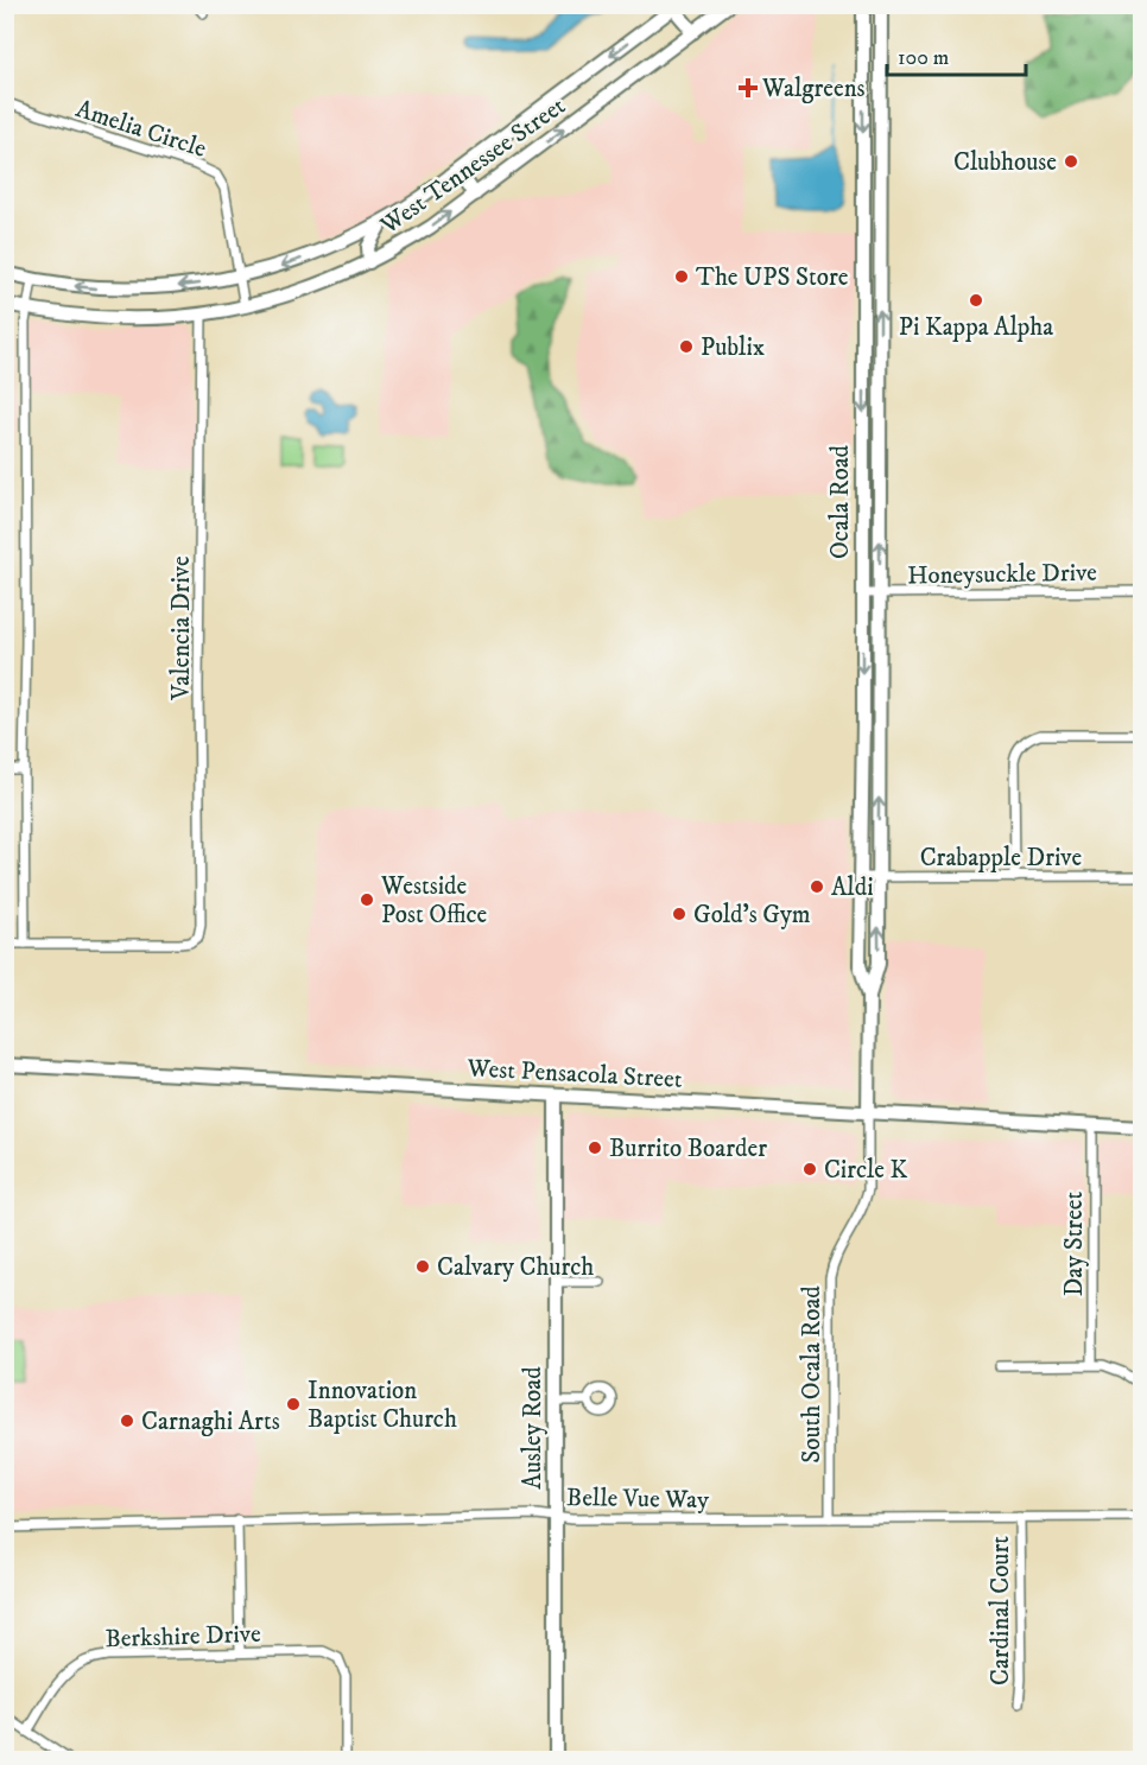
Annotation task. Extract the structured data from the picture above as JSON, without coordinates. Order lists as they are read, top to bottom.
{
  "streets": {
    "main road": [
      "West Tennessee Street",
      "Ocala Road",
      "West Pensacola Street",
      "Ausley Road"
    ],
    "street": [
      "Amelia Circle",
      "Honeysuckle Drive",
      "Valencia Drive",
      "Crabapple Drive",
      "Day Street",
      "South Ocala Road",
      "Belle Vue Way",
      "Cardinal Court",
      "Berkshire Drive"
    ]
  },
  "crossings": [
    ["Amelia Circle", "West Tennessee Street"],
    ["West Tennessee Street", "Valencia Drive"],
    ["Ocala Road", "Honeysuckle Drive"],
    ["Ocala Road", "Crabapple Drive"],
    ["Ocala Road", "West Pensacola Street"],
    ["Ocala Road", "South Ocala Road"],
    ["West Pensacola Street", "Day Street"],
    ["West Pensacola Street", "South Ocala Road"],
    ["West Pensacola Street", "Ausley Road"],
    ["South Ocala Road", "Belle Vue Way"],
    ["Ausley Road", "Belle Vue Way"],
    ["Belle Vue Way", "Cardinal Court"]
  ],
  "places": {
    "health": ["Walgreens"],
    "other": [
      "Clubhouse",
      "The UPS Store",
      "Pi Kappa Alpha",
      "Publix",
      "Aldi",
      "Westside Post Office",
      "Gold's Gym",
      "Burrito Boarder",
      "Circle K",
      "Calvary Church",
      "Innovation Baptist Church",
      "Carnaghi Arts"
    ]
  },
  "scale_bar": "100 m"
}
